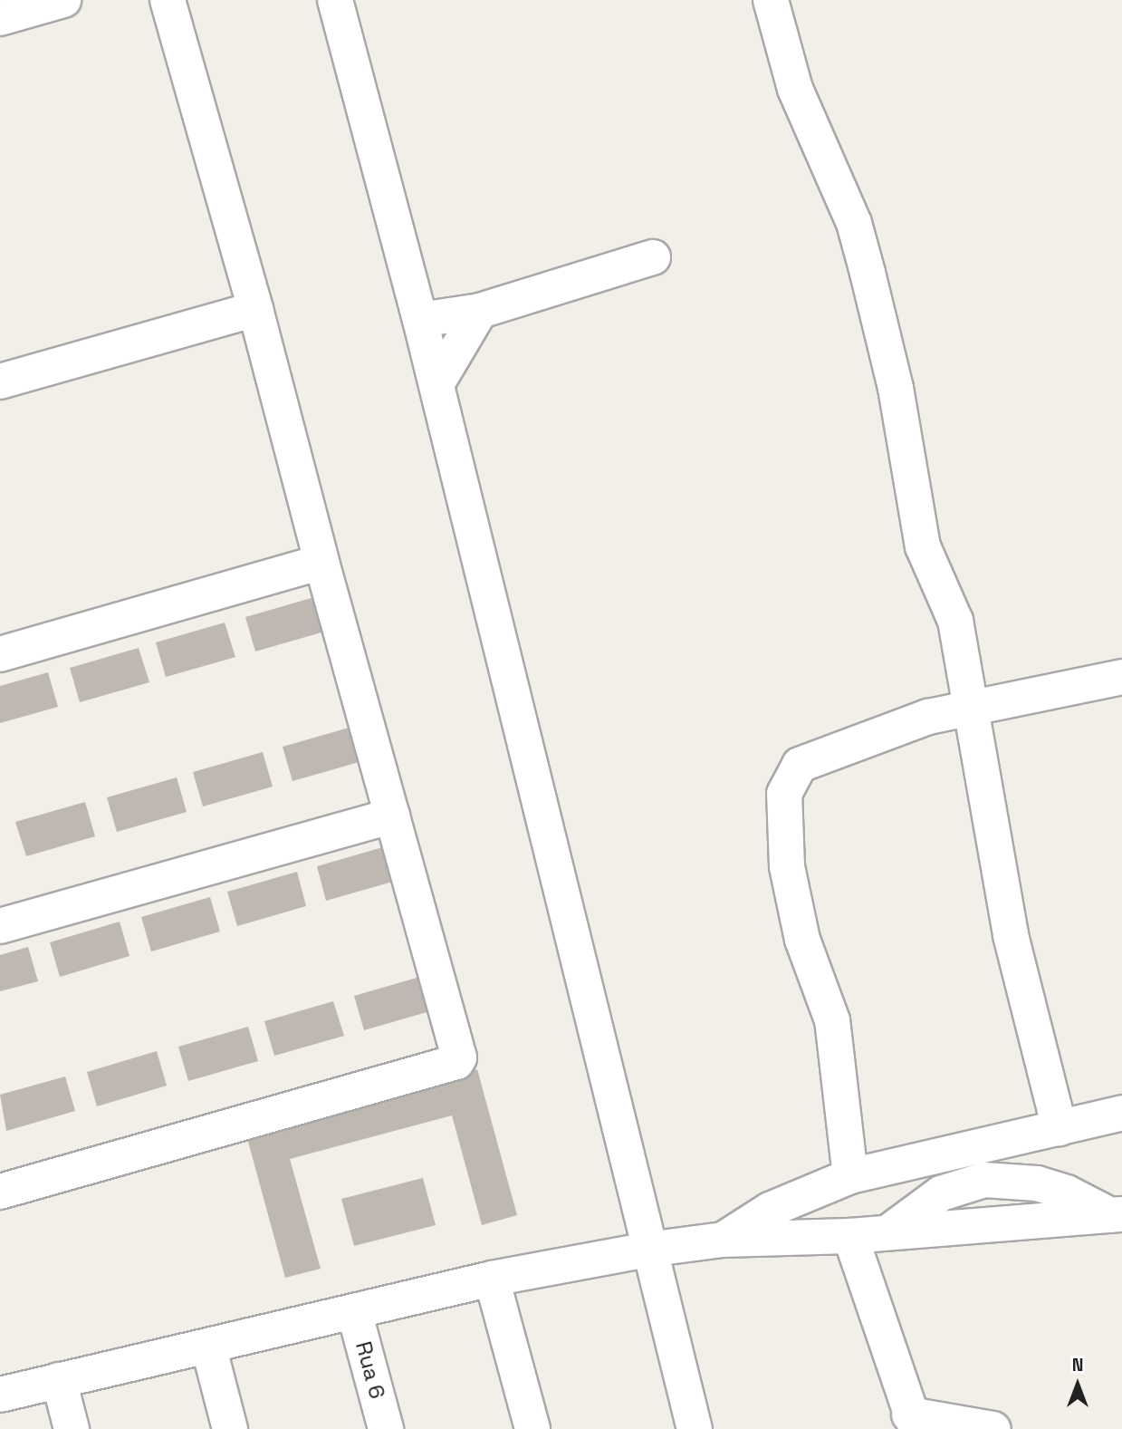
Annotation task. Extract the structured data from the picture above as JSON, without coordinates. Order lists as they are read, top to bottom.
{
  "streets": {
    "street": ["Rua 6"]
  },
  "north": "top"
}
